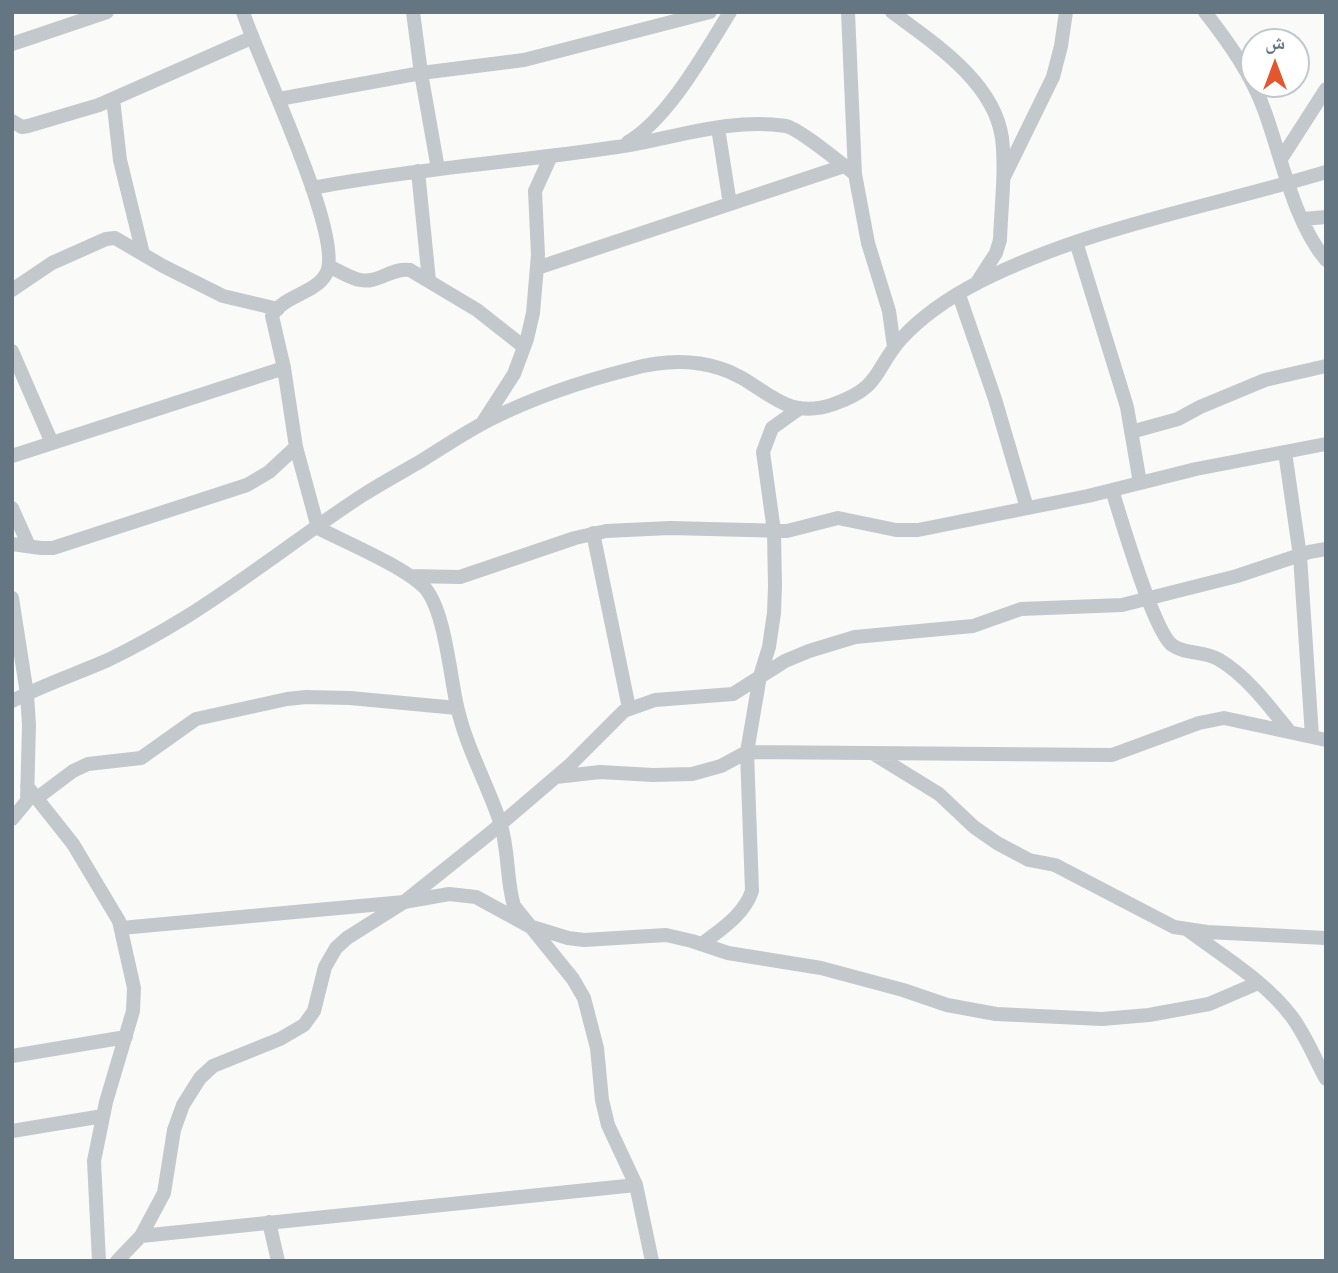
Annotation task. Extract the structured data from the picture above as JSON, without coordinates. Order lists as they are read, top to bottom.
{
  "north": "top"
}
